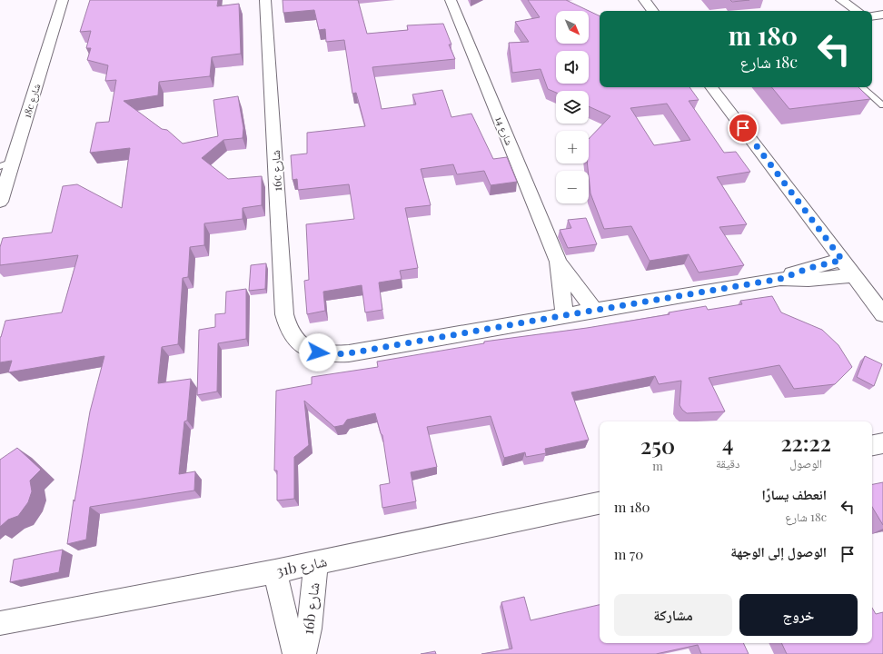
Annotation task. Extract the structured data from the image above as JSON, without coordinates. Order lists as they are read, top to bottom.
{
  "streets": {
    "street": [
      "18c شارع",
      "شارع 14",
      "16c شارع",
      "31b شارع",
      "16b شارع"
    ]
  },
  "crossings": [
    ["شارع 14", "16c شارع"],
    ["31b شارع", "16b شارع"]
  ],
  "north": "bottom right",
  "page": {
    "map_buttons": ["+", "−"],
    "turn": ["180 m", "18c شارع"],
    "eta": [
      "22:22",
      "الوصول",
      "4",
      "دقيقة",
      "250",
      "m"
    ],
    "list": [
      {
        "name": "انعطف يسارًا",
        "note": "18c شارع",
        "value": "180 m"
      },
      {
        "name": "الوصول إلى الوجهة",
        "value": "70 m"
      }
    ],
    "buttons": ["خروج", "مشاركة"]
  }
}
